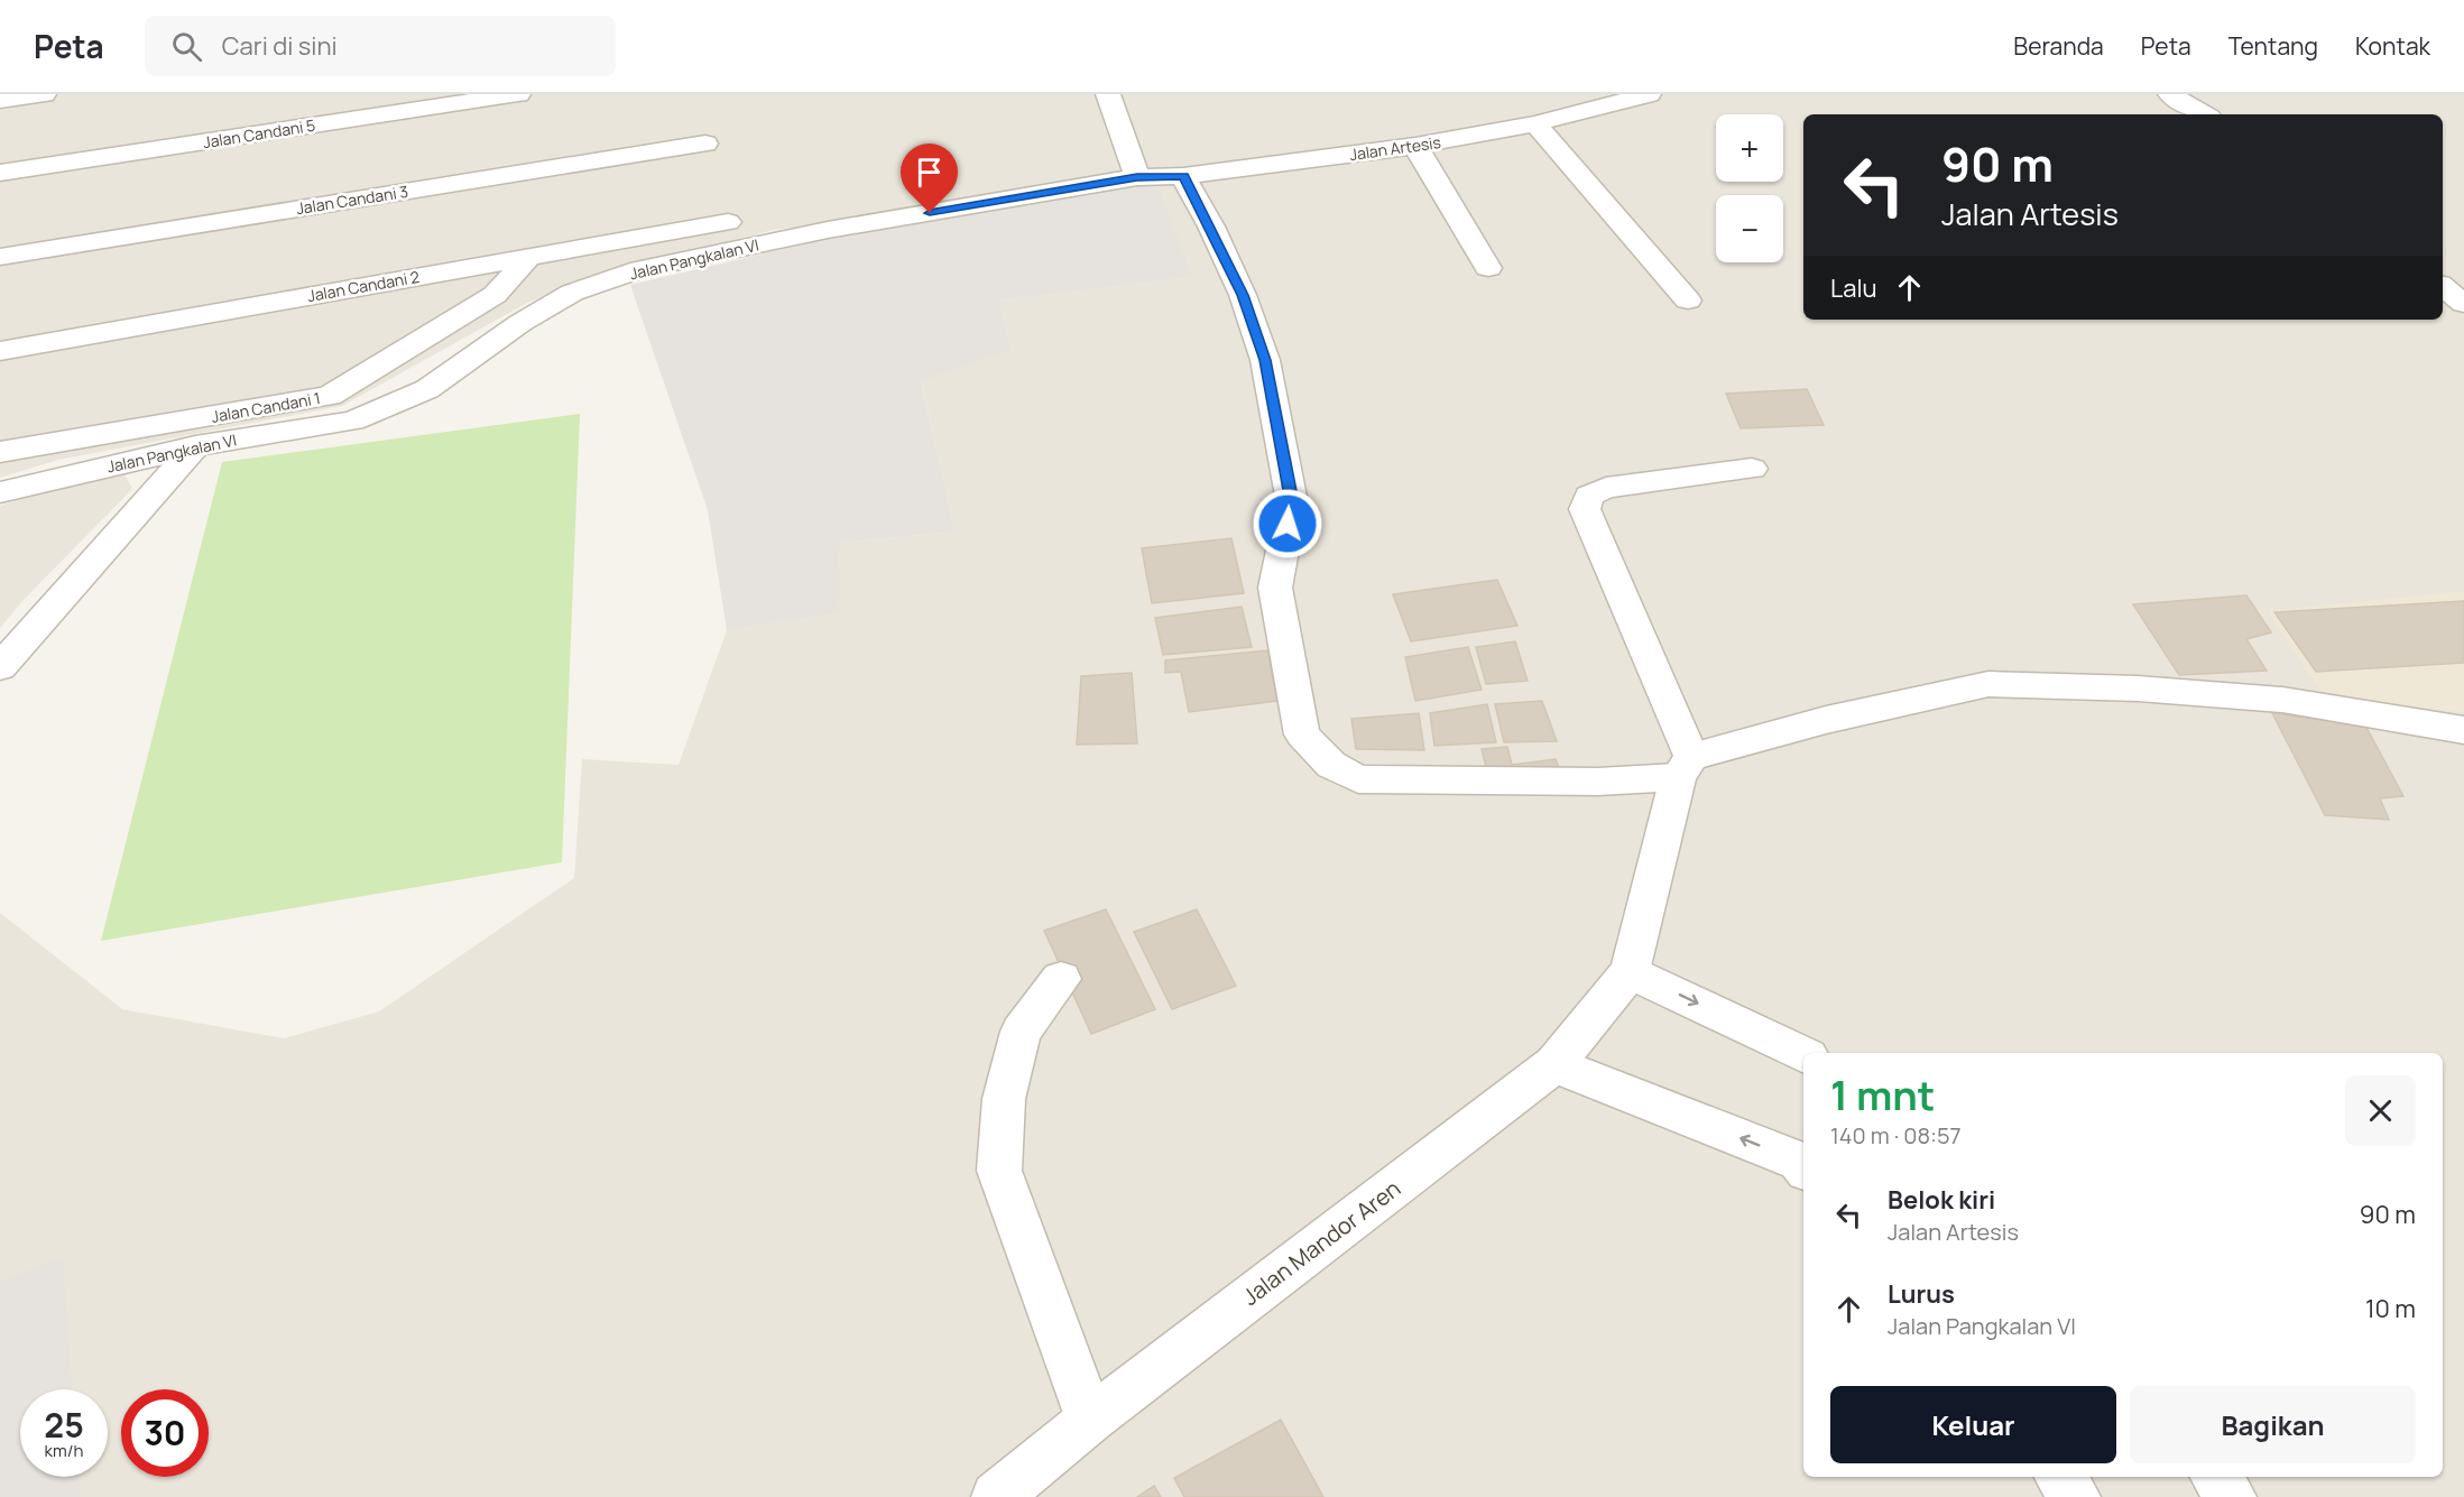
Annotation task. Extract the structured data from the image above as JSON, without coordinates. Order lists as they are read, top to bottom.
{
  "streets": {
    "street": [
      "Jalan Candani 5",
      "Jalan Artesis",
      "Jalan Candani 3",
      "Jalan Pangkalan VI",
      "Jalan Candani 2",
      "Jalan Candani 1",
      "Jalan Mandor Aren"
    ]
  },
  "crossings": [
    ["Jalan Artesis", "Jalan Pangkalan VI"],
    ["Jalan Candani 2", "Jalan Candani 1"]
  ],
  "page": {
    "header": "Peta",
    "search": "Cari di sini",
    "nav": [
      "Beranda",
      "Peta",
      "Tentang",
      "Kontak"
    ],
    "map_buttons": ["+", "−"],
    "turn": ["90 m", "Jalan Artesis"],
    "then": "Lalu",
    "heading": ["1 mnt", "140 m · 08:57"],
    "list": [
      {
        "name": "Belok kiri",
        "note": "Jalan Artesis",
        "value": "90 m"
      },
      {
        "name": "Lurus",
        "note": "Jalan Pangkalan VI",
        "value": "10 m"
      }
    ],
    "buttons": ["Keluar", "Bagikan"],
    "speed": "25 km/h",
    "limit": "30"
  }
}
